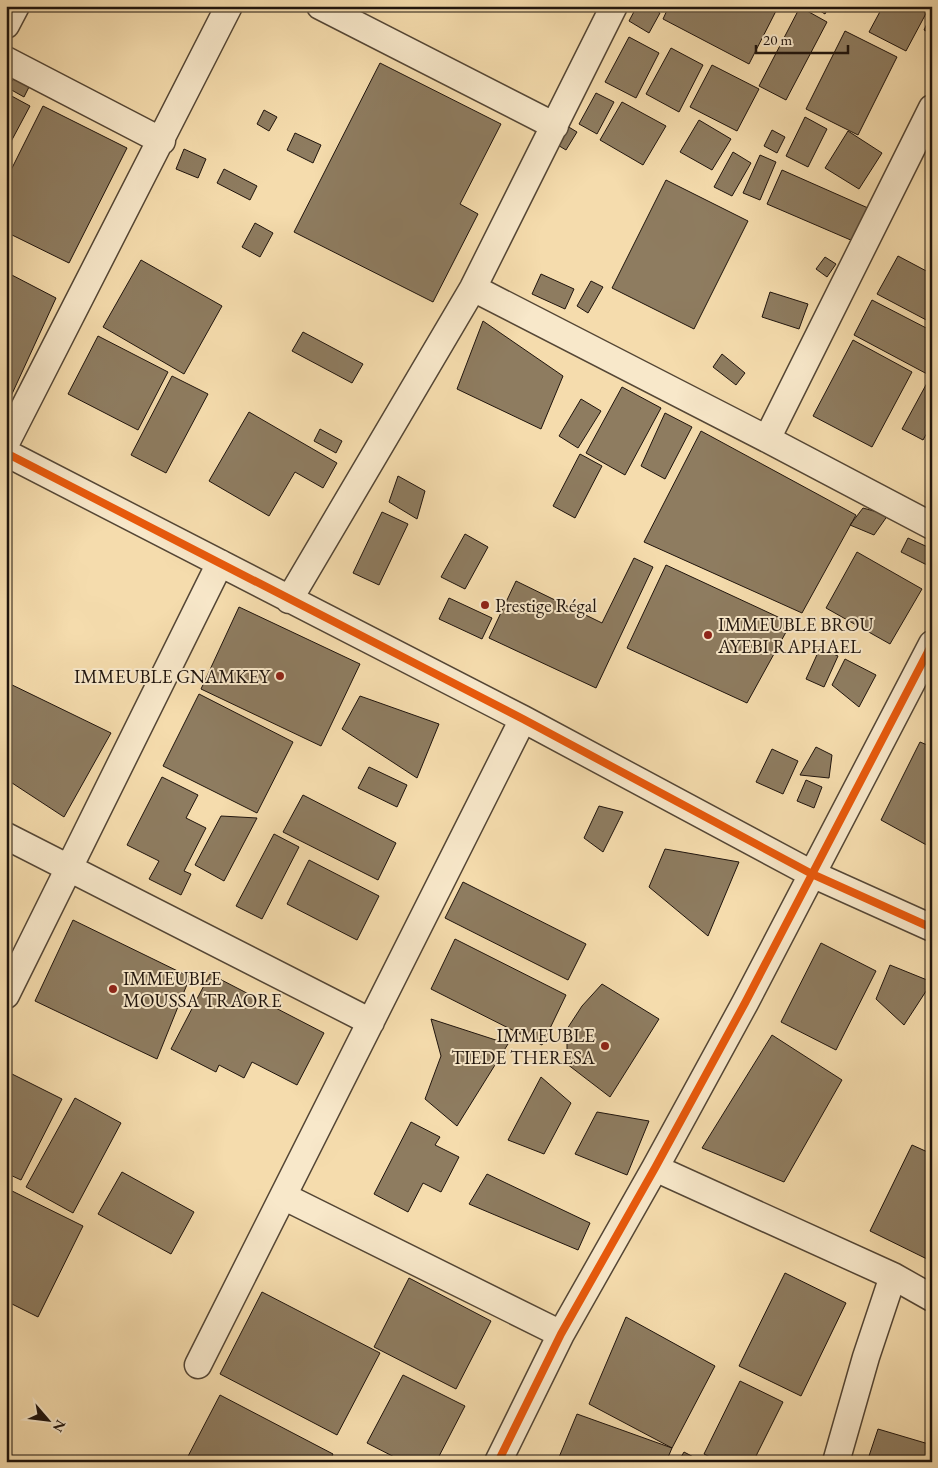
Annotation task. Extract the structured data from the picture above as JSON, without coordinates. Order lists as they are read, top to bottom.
{
  "places": [
    "Prestige Régal",
    "IMMEUBLE BROU AYEBI RAPHAEL",
    "IMMEUBLE GNAMKEY",
    "IMMEUBLE MOUSSA TRAORE",
    "IMMEUBLE TIEDE THERESA"
  ],
  "scale_bar": "20 m",
  "north": "bottom right"
}
